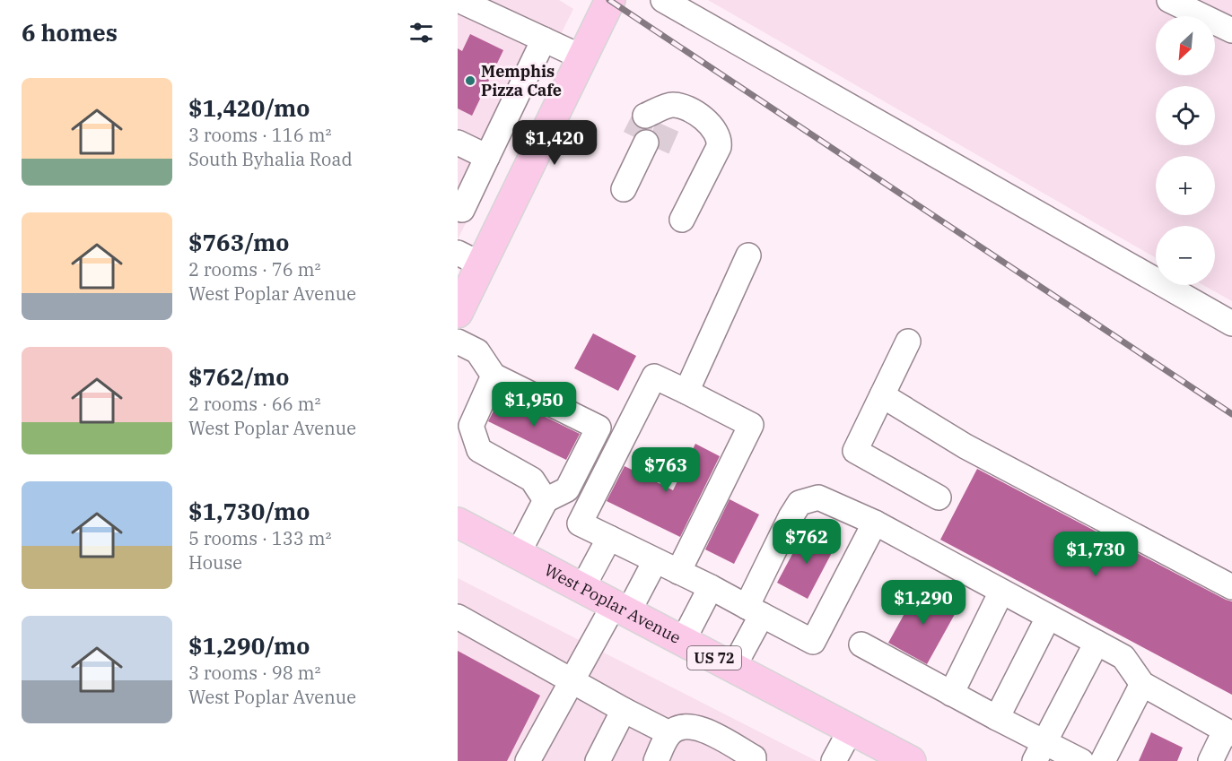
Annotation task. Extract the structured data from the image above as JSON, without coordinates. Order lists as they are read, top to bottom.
{
  "streets": {
    "main road": ["West Poplar Avenue", "US 72"]
  },
  "places": ["Memphis Pizza Cafe"],
  "north": "bottom left",
  "page": {
    "heading": "6 homes",
    "map_buttons": ["+", "−"],
    "list": [
      {
        "name": "$1,420/mo",
        "note": "3 rooms · 116 m² · South Byhalia Road"
      },
      {
        "name": "$763/mo",
        "note": "2 rooms · 76 m² · West Poplar Avenue"
      },
      {
        "name": "$762/mo",
        "note": "2 rooms · 66 m² · West Poplar Avenue"
      },
      {
        "name": "$1,730/mo",
        "note": "5 rooms · 133 m² · House"
      },
      {
        "name": "$1,290/mo",
        "note": "3 rooms · 98 m² · West Poplar Avenue"
      }
    ],
    "price": [
      "$1,420",
      "$1,950",
      "$763",
      "$762",
      "$1,730",
      "$1,290"
    ]
  }
}
